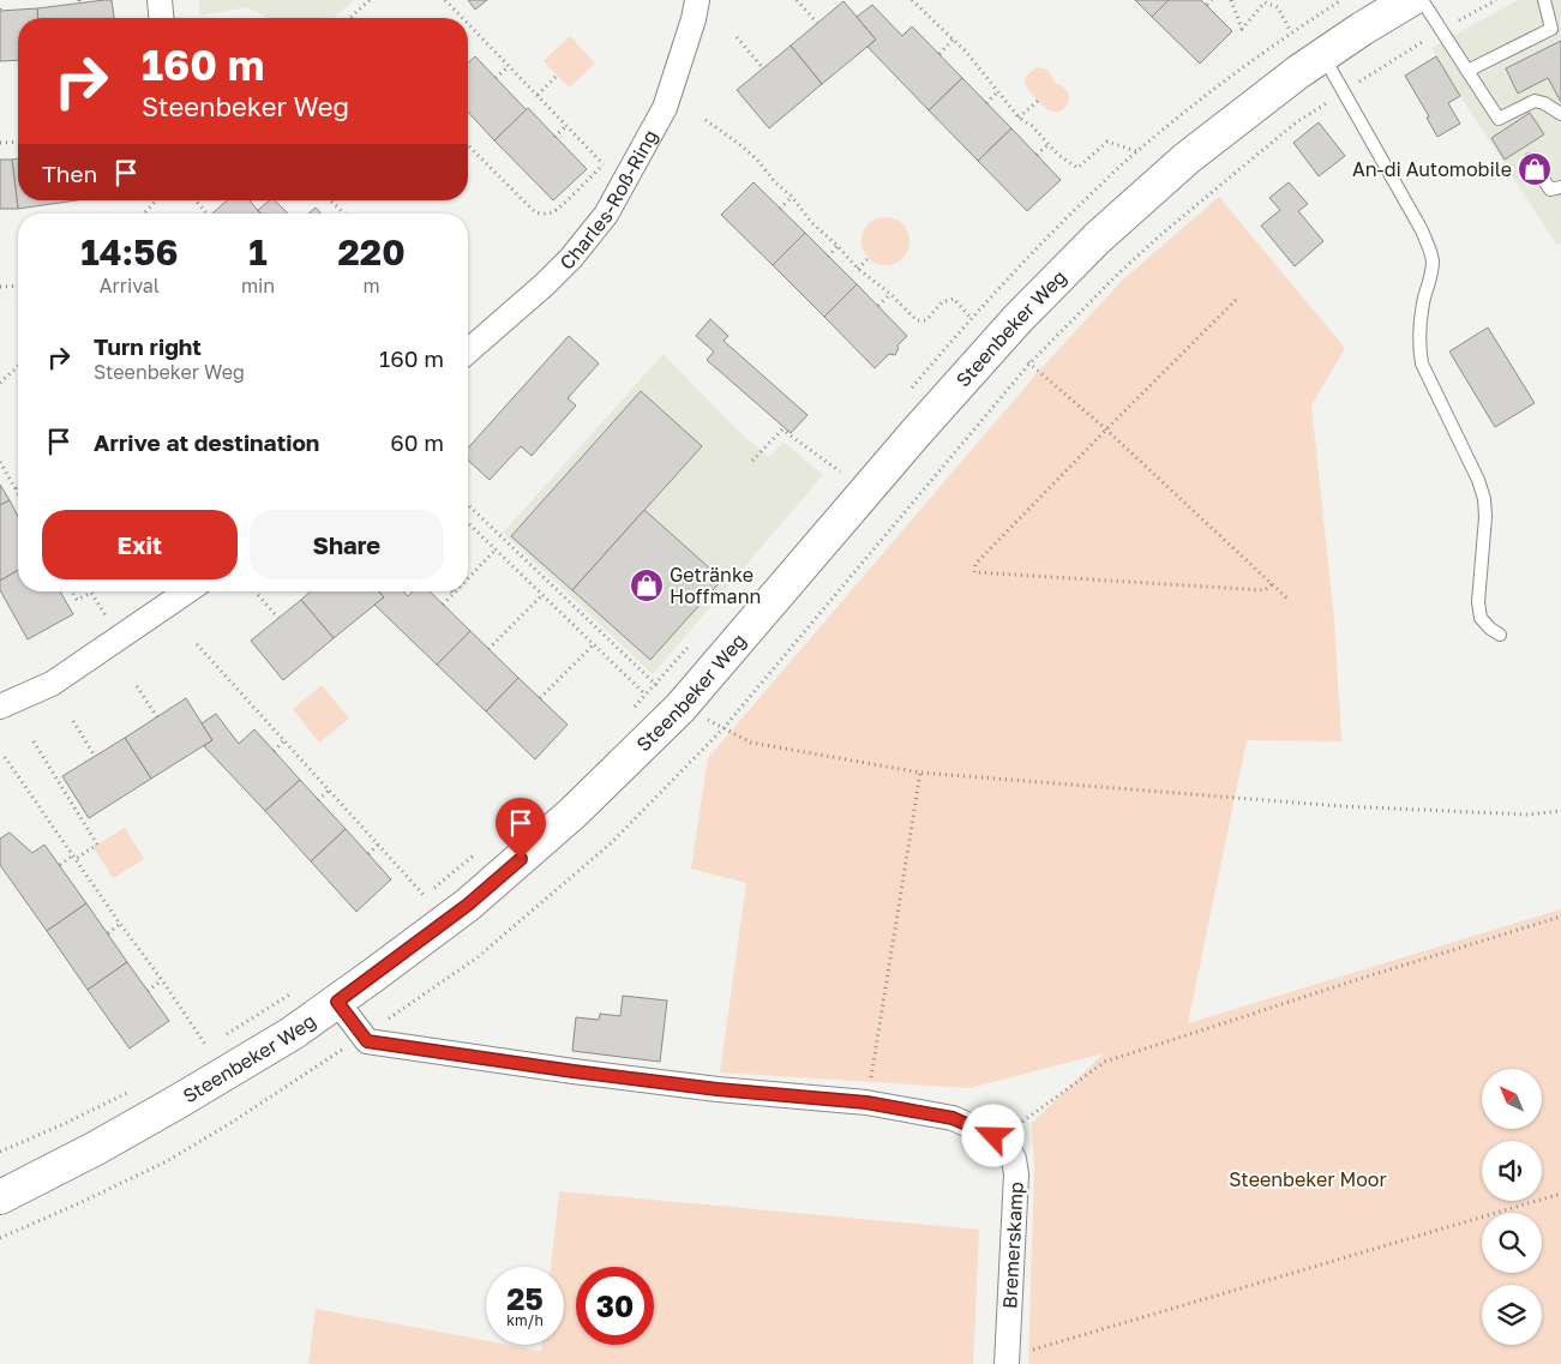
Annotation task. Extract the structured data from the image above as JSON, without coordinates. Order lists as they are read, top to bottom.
{
  "streets": {
    "main road": ["Steenbeker Weg"],
    "street": ["Charles-Roß-Ring", "Bremerskamp"]
  },
  "parks": ["Steenbeker Moor"],
  "places": {
    "shop": ["An-di Automobile", "Getränke Hoffmann"]
  },
  "north": "top left",
  "page": {
    "turn": ["160 m", "Steenbeker Weg"],
    "then": "Then",
    "eta": [
      "14:56",
      "Arrival",
      "1",
      "min",
      "220",
      "m"
    ],
    "list": [
      {
        "name": "Turn right",
        "note": "Steenbeker Weg",
        "value": "160 m"
      },
      {
        "name": "Arrive at destination",
        "value": "60 m"
      }
    ],
    "buttons": ["Exit", "Share"],
    "speed": "25 km/h",
    "limit": "30"
  }
}
